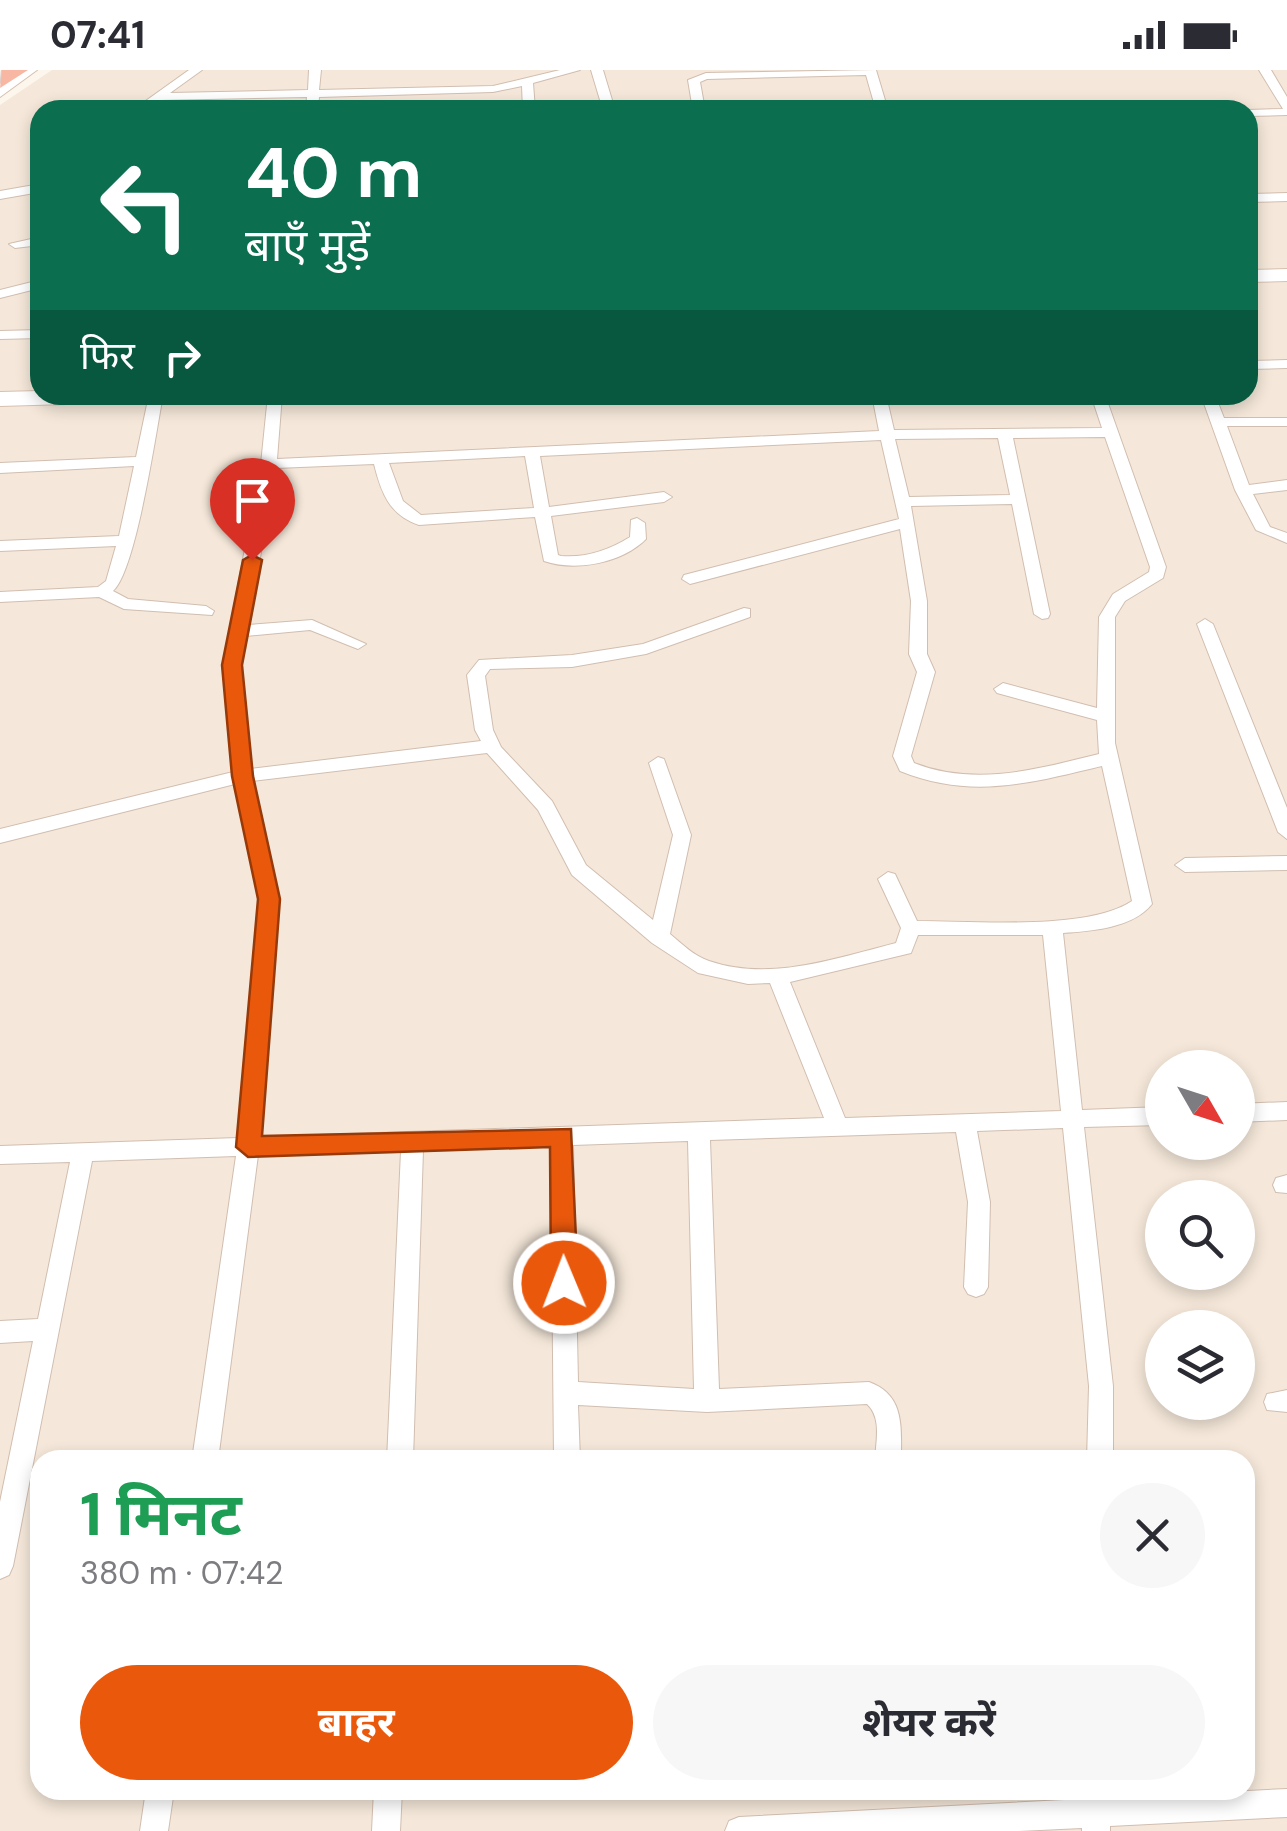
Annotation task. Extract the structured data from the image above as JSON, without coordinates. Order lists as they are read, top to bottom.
{
  "north": "bottom right",
  "page": {
    "status": "07:41",
    "turn": ["40 m", "बाएँ मुड़ें"],
    "then": "फिर",
    "heading": ["1 मिनट", "380 m · 07:42"],
    "buttons": ["बाहर", "शेयर करें"]
  }
}
